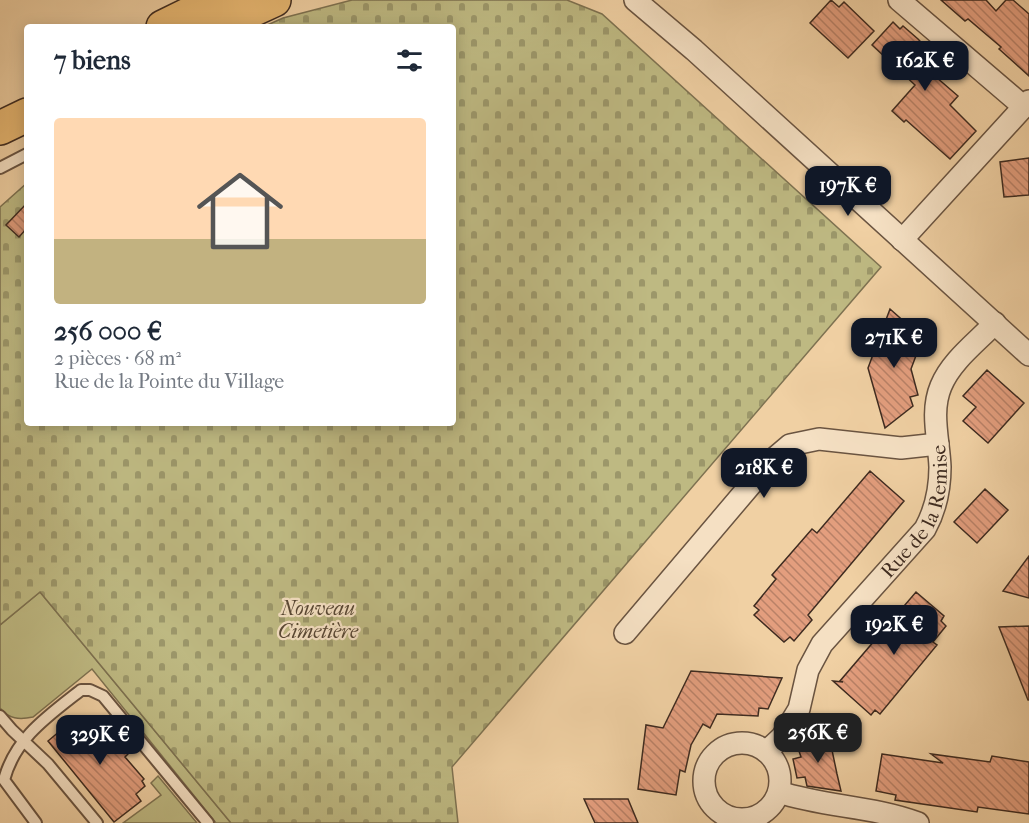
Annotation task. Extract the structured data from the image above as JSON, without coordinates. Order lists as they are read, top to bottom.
{
  "streets": {
    "street": ["Rue de la Remise"]
  },
  "parks": ["Nouveau Cimetière"],
  "page": {
    "heading": "7 biens",
    "price": [
      "162K €",
      "197K €",
      "271K €",
      "218K €",
      "192K €",
      "256K €",
      "329K €"
    ],
    "list": [
      {
        "name": "256 000 €",
        "note": "2 pièces · 68 m² · Rue de la Pointe du Village"
      }
    ]
  }
}
